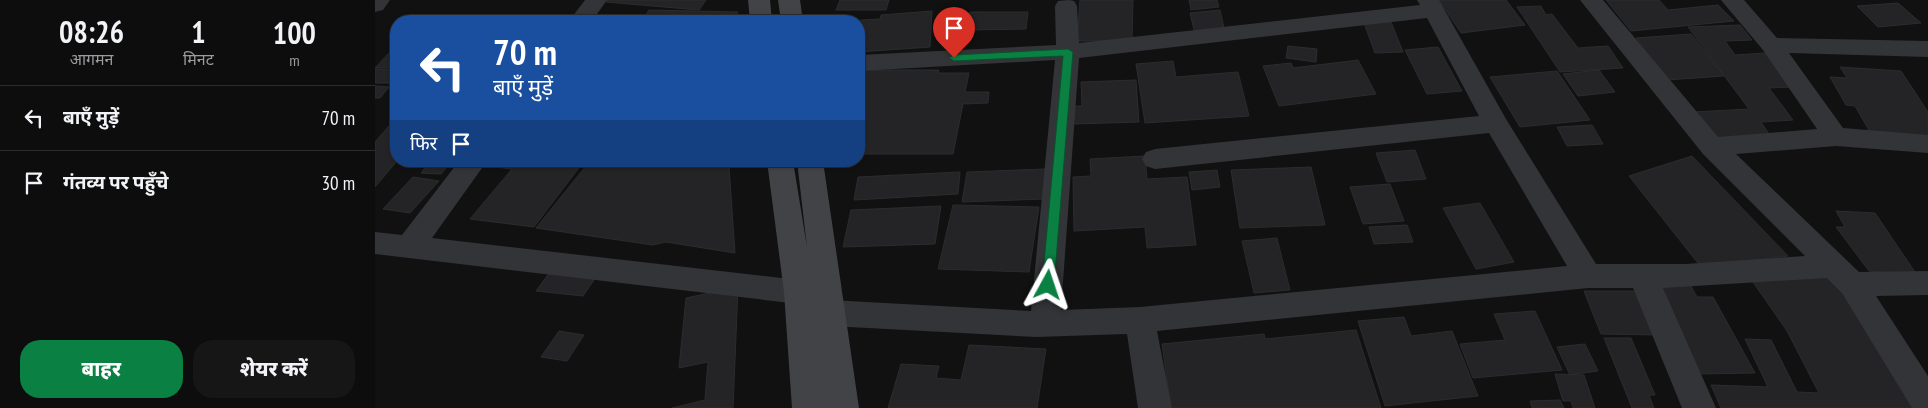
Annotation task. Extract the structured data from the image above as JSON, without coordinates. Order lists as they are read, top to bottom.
{
  "page": {
    "eta": [
      "08:26",
      "आगमन",
      "1",
      "मिनट",
      "100",
      "m"
    ],
    "turn": ["70 m", "बाएँ मुड़ें"],
    "list": [
      {
        "name": "बाएँ मुड़ें",
        "value": "70 m"
      },
      {
        "name": "गंतव्य पर पहुँचे",
        "value": "30 m"
      }
    ],
    "then": "फिर",
    "buttons": ["बाहर", "शेयर करें"]
  }
}
